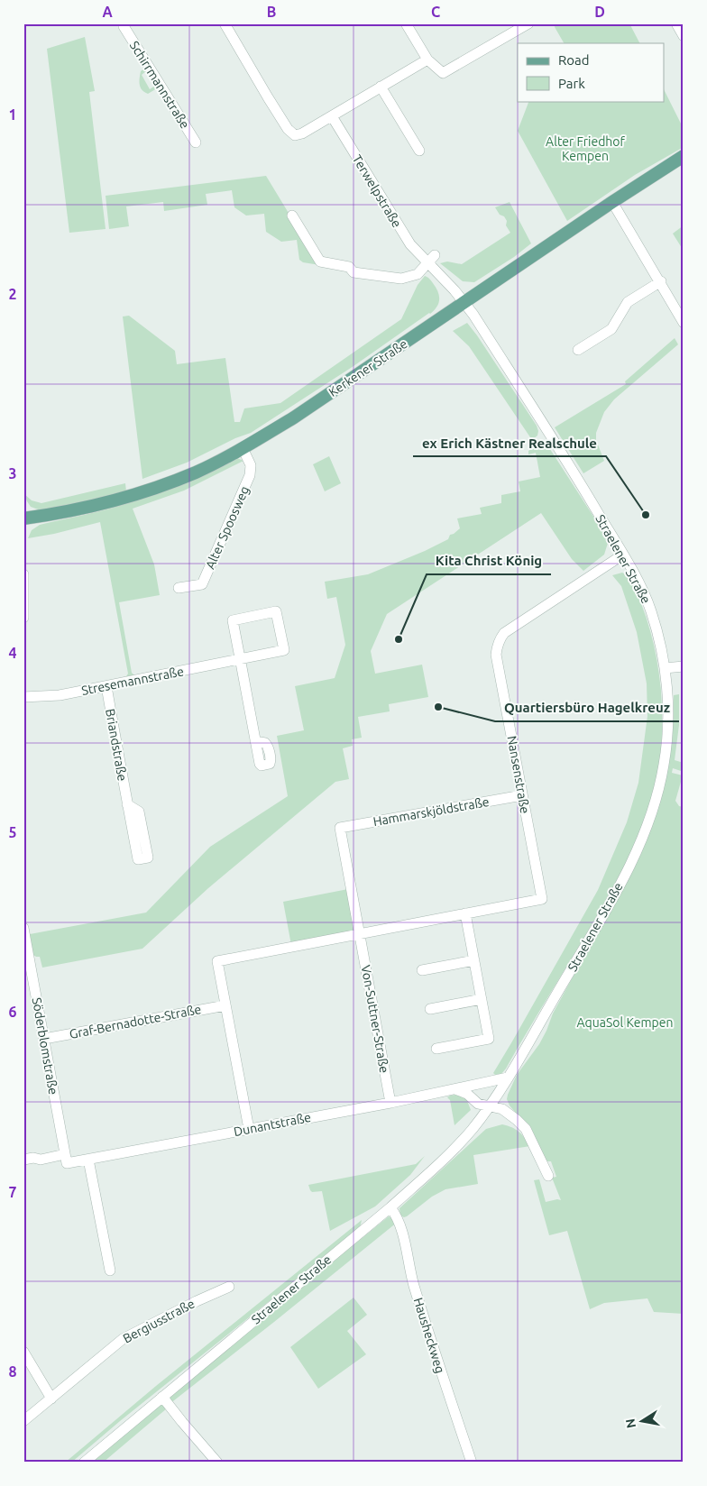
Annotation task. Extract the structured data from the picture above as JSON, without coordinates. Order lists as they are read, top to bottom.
{
  "streets": {
    "main road": ["Kerkener Straße"],
    "street": [
      "Schirrmannstraße",
      "Terwelpstraße",
      "Alter Spoosweg",
      "Straelener Straße",
      "Stresemannstraße",
      "Briandstraße",
      "Nansenstraße",
      "Hammarskjöldstraße",
      "Von-Suttner-Straße",
      "Graf-Bernadotte-Straße",
      "Söderblomstraße",
      "Dunantstraße",
      "Bergiusstraße",
      "Hausheckweg"
    ]
  },
  "crossings": [
    ["Terwelpstraße", "Kerkener Straße"],
    ["Terwelpstraße", "Straelener Straße"],
    ["Kerkener Straße", "Alter Spoosweg"],
    ["Kerkener Straße", "Straelener Straße"],
    ["Straelener Straße", "Nansenstraße"],
    ["Straelener Straße", "Dunantstraße"],
    ["Straelener Straße", "Hausheckweg"],
    ["Stresemannstraße", "Briandstraße"],
    ["Nansenstraße", "Hammarskjöldstraße"],
    ["Hammarskjöldstraße", "Von-Suttner-Straße"],
    ["Von-Suttner-Straße", "Dunantstraße"],
    ["Graf-Bernadotte-Straße", "Söderblomstraße"],
    ["Söderblomstraße", "Dunantstraße"]
  ],
  "parks": ["Alter Friedhof Kempen", "AquaSol Kempen"],
  "places": ["ex Erich Kästner Realschule", "Kita Christ König", "Quartiersbüro Hagelkreuz"],
  "legend": ["Road", "Park"],
  "north": "left",
  "grid": {
    "columns": [
      "A",
      "B",
      "C",
      "D"
    ],
    "rows": [
      "1",
      "2",
      "3",
      "4",
      "5",
      "6",
      "7",
      "8"
    ]
  }
}
